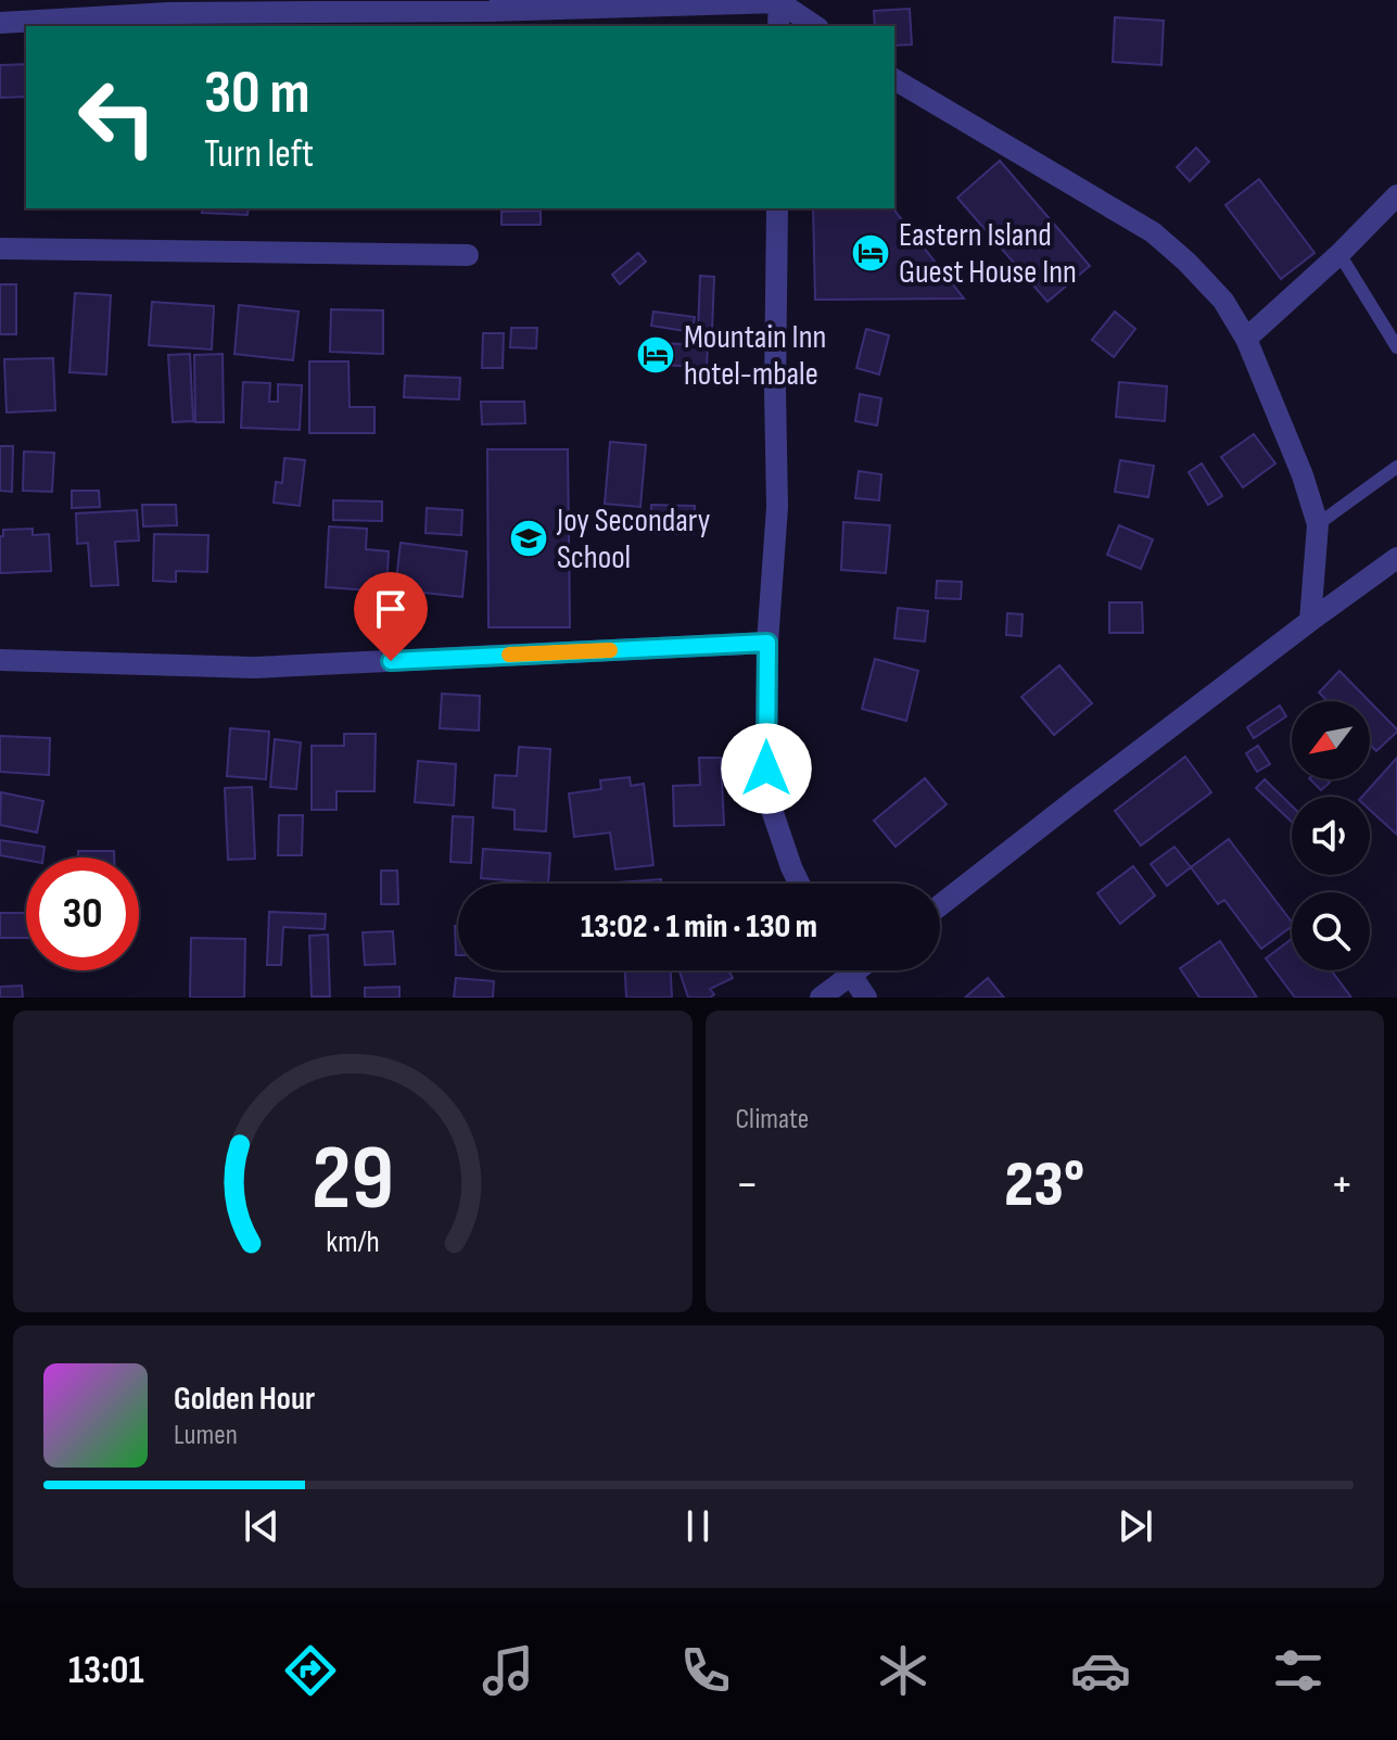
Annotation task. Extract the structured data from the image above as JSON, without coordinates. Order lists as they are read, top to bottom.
{
  "places": {
    "hotel": ["Eastern Island Guest House Inn", "Mountain Inn hotel-mbale"],
    "school or university": ["Joy Secondary School"]
  },
  "north": "bottom left",
  "page": {
    "turn": ["30 m", "Turn left"],
    "limit": "30",
    "trip": "13:02 · 1 min · 130 m",
    "tile": "Climate",
    "heat": ["−", "23°", "+"],
    "song": ["Golden Hour", "Lumen"],
    "tabs": "13:01",
    "gauge": ["29", "km/h"]
  }
}
